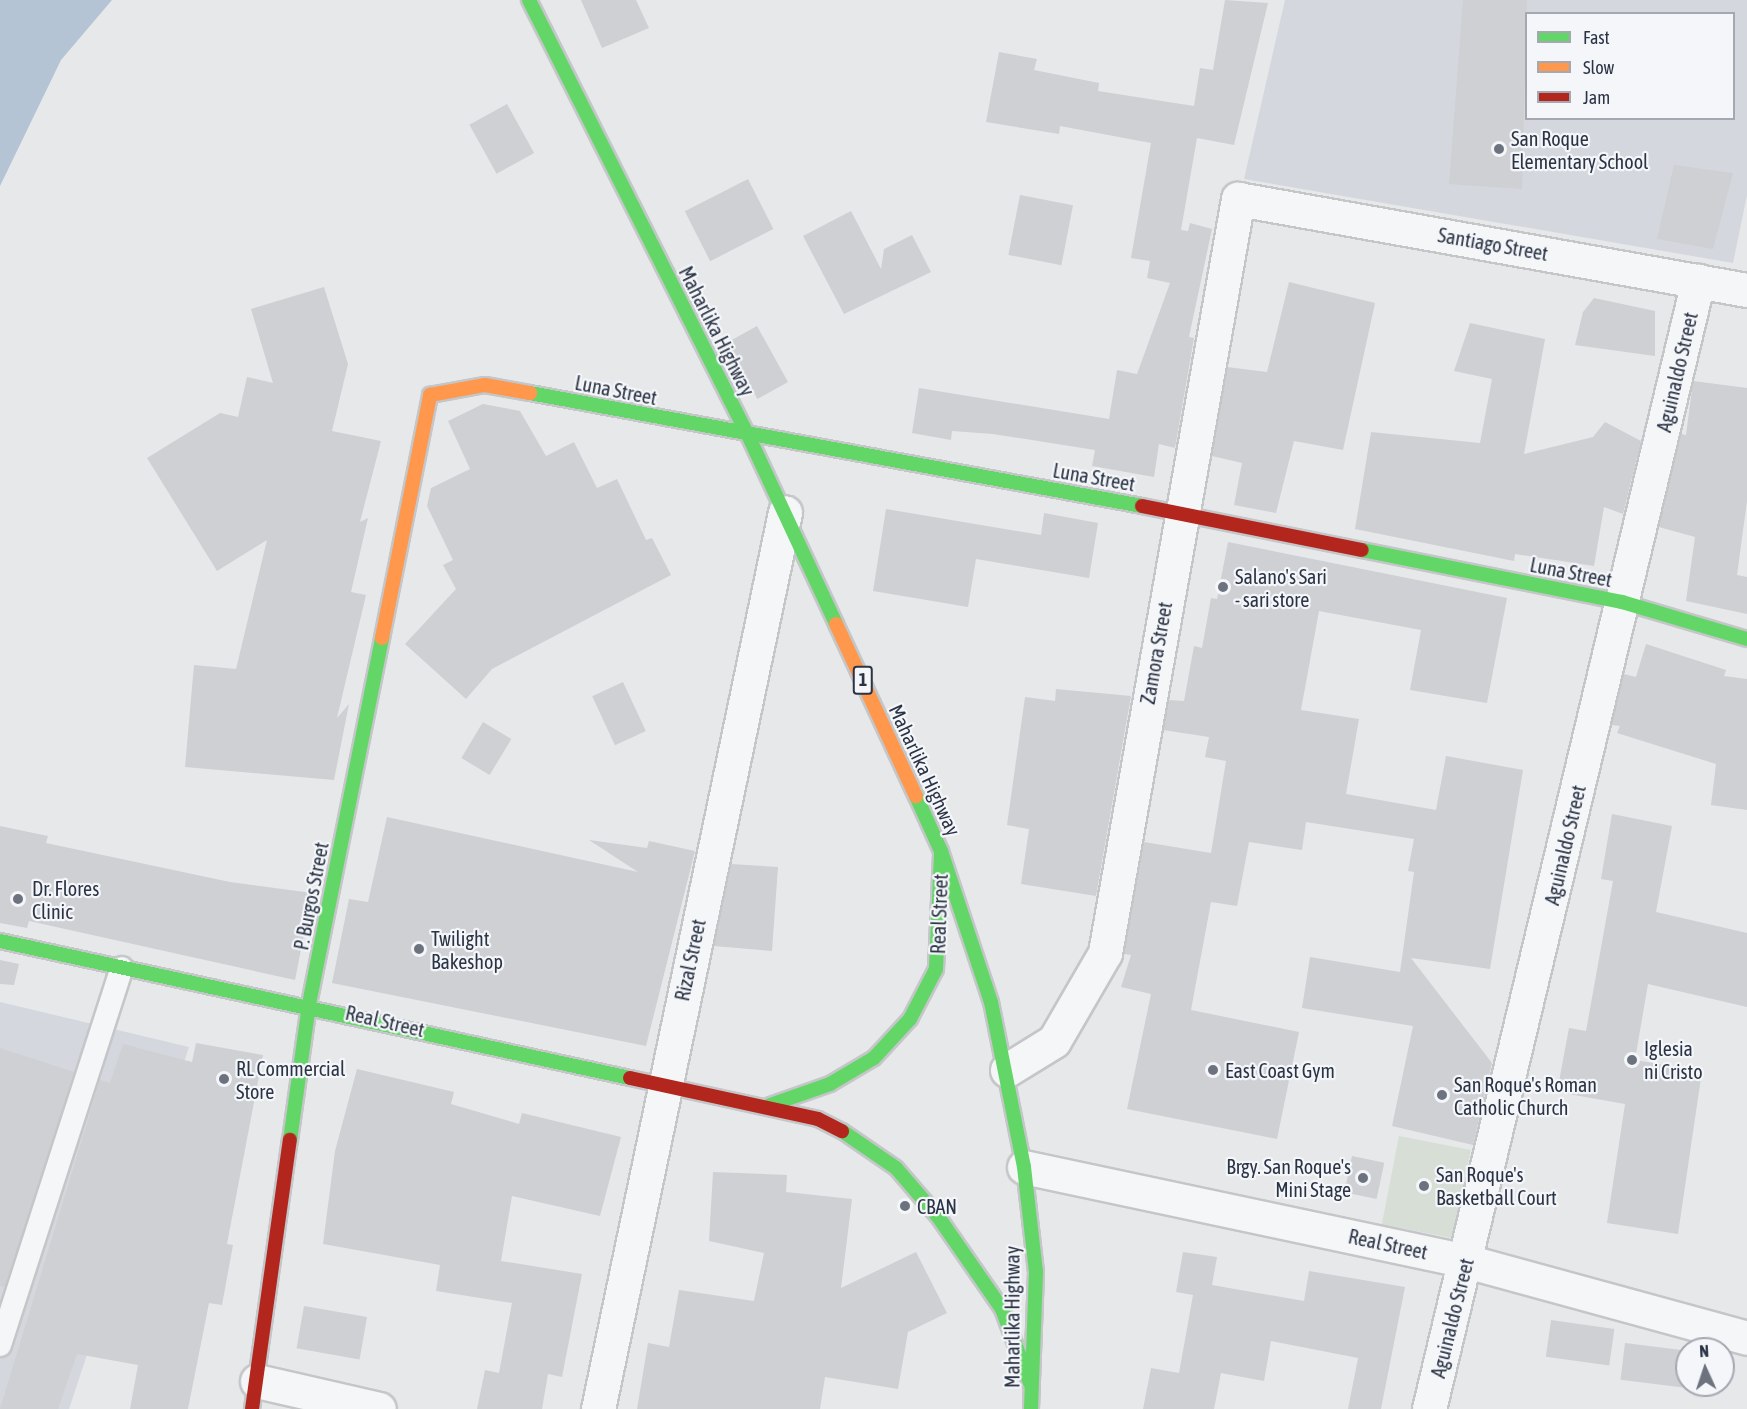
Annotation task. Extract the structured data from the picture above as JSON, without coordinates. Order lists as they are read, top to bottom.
{
  "streets": {
    "main road": [
      "Maharlika Highway",
      "Luna Street",
      "1",
      "P. Burgos Street",
      "Real Street"
    ],
    "street": [
      "Santiago Street",
      "Aguinaldo Street",
      "Zamora Street",
      "Rizal Street"
    ]
  },
  "crossings": [
    ["Santiago Street", "Aguinaldo Street"],
    ["Santiago Street", "Zamora Street"],
    ["Maharlika Highway", "Luna Street"],
    ["Maharlika Highway", "Zamora Street"],
    ["Maharlika Highway", "Real Street"],
    ["Maharlika Highway", "Rizal Street"],
    ["Aguinaldo Street", "Luna Street"],
    ["Aguinaldo Street", "Real Street"],
    ["Luna Street", "Zamora Street"],
    ["Luna Street", "P. Burgos Street"],
    ["P. Burgos Street", "Real Street"],
    ["Real Street", "Rizal Street"]
  ],
  "places": [
    "San Roque Elementary School",
    "Salano's Sari - sari store",
    "Dr. Flores Clinic",
    "Twilight Bakeshop",
    "Iglesia ni Cristo",
    "East Coast Gym",
    "RL Commercial Store",
    "San Roque's Roman Catholic Church",
    "Brgy. San Roque's Mini Stage",
    "San Roque's Basketball Court",
    "CBAN"
  ],
  "legend": ["Fast", "Slow", "Jam"],
  "north": "top"
}
